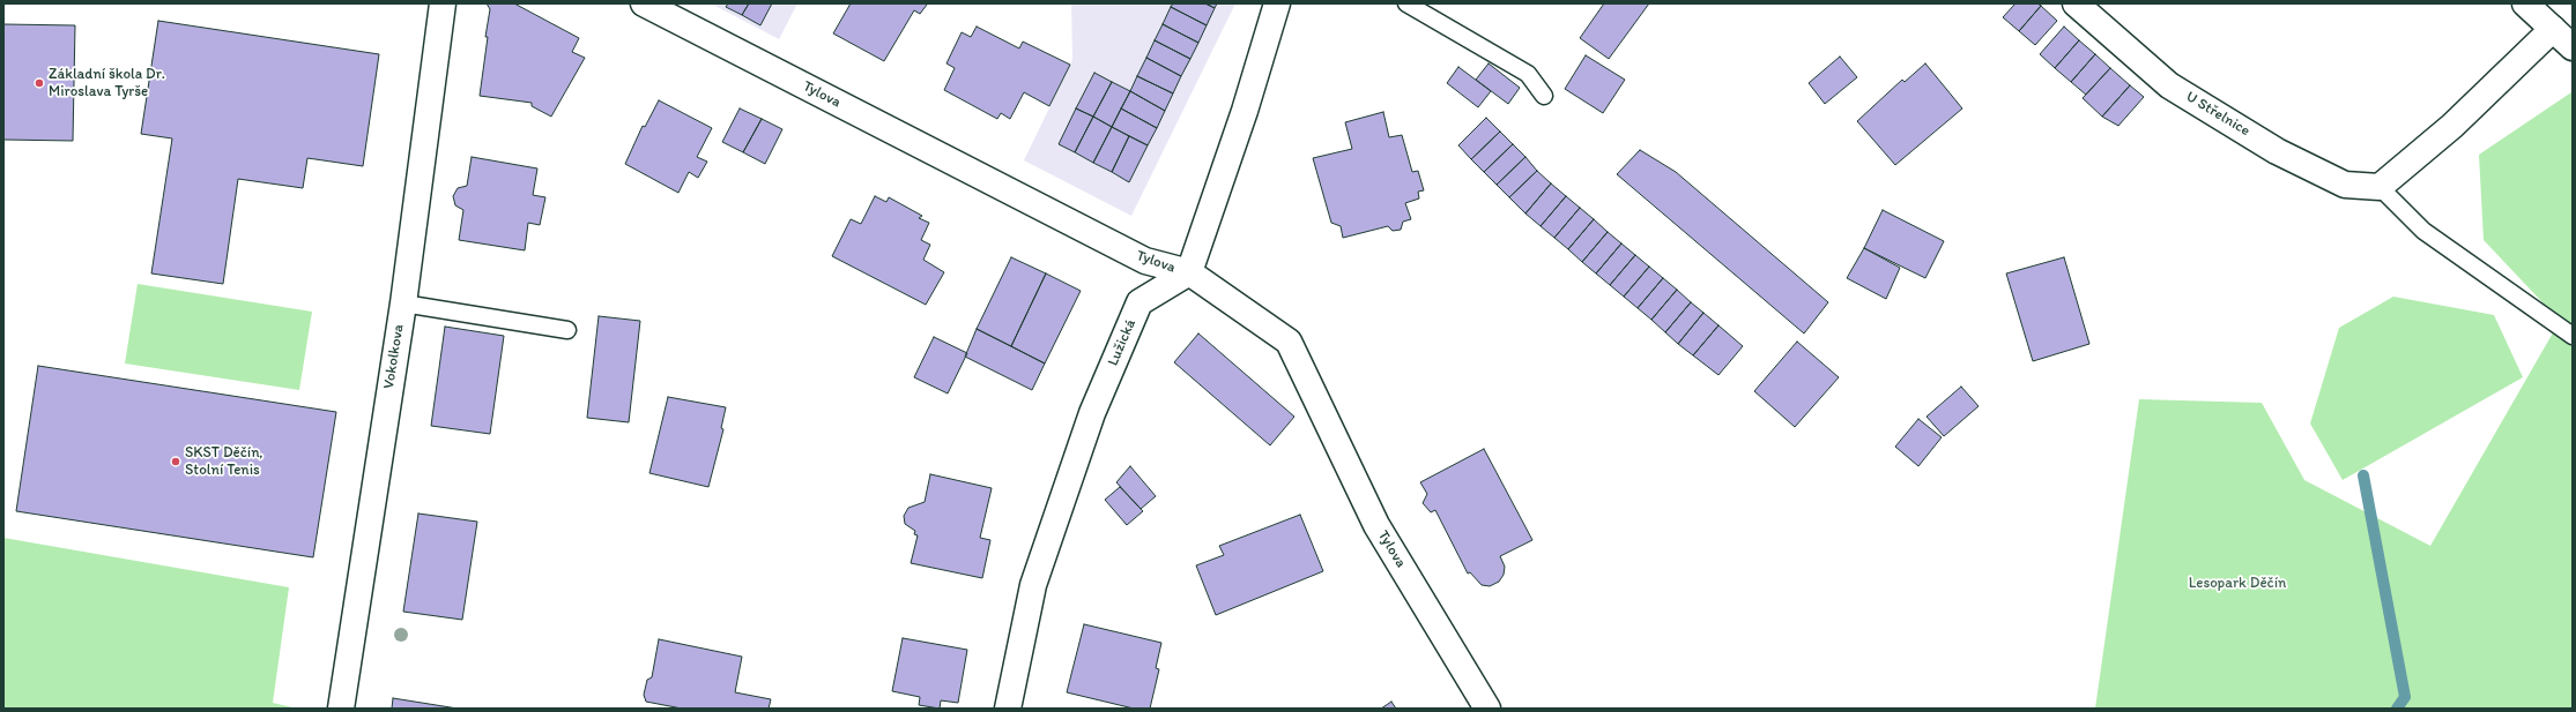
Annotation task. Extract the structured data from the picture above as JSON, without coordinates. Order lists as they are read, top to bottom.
{
  "streets": {
    "street": [
      "Tylova",
      "U Střelnice",
      "Lužická",
      "Vokolkova"
    ]
  },
  "crossings": [
    ["Tylova", "Lužická"]
  ],
  "parks": ["Lesopark Děčín"],
  "places": ["Základní škola Dr. Miroslava Tyrše", "SKST Děčín, Stolní Tenis"]
}
